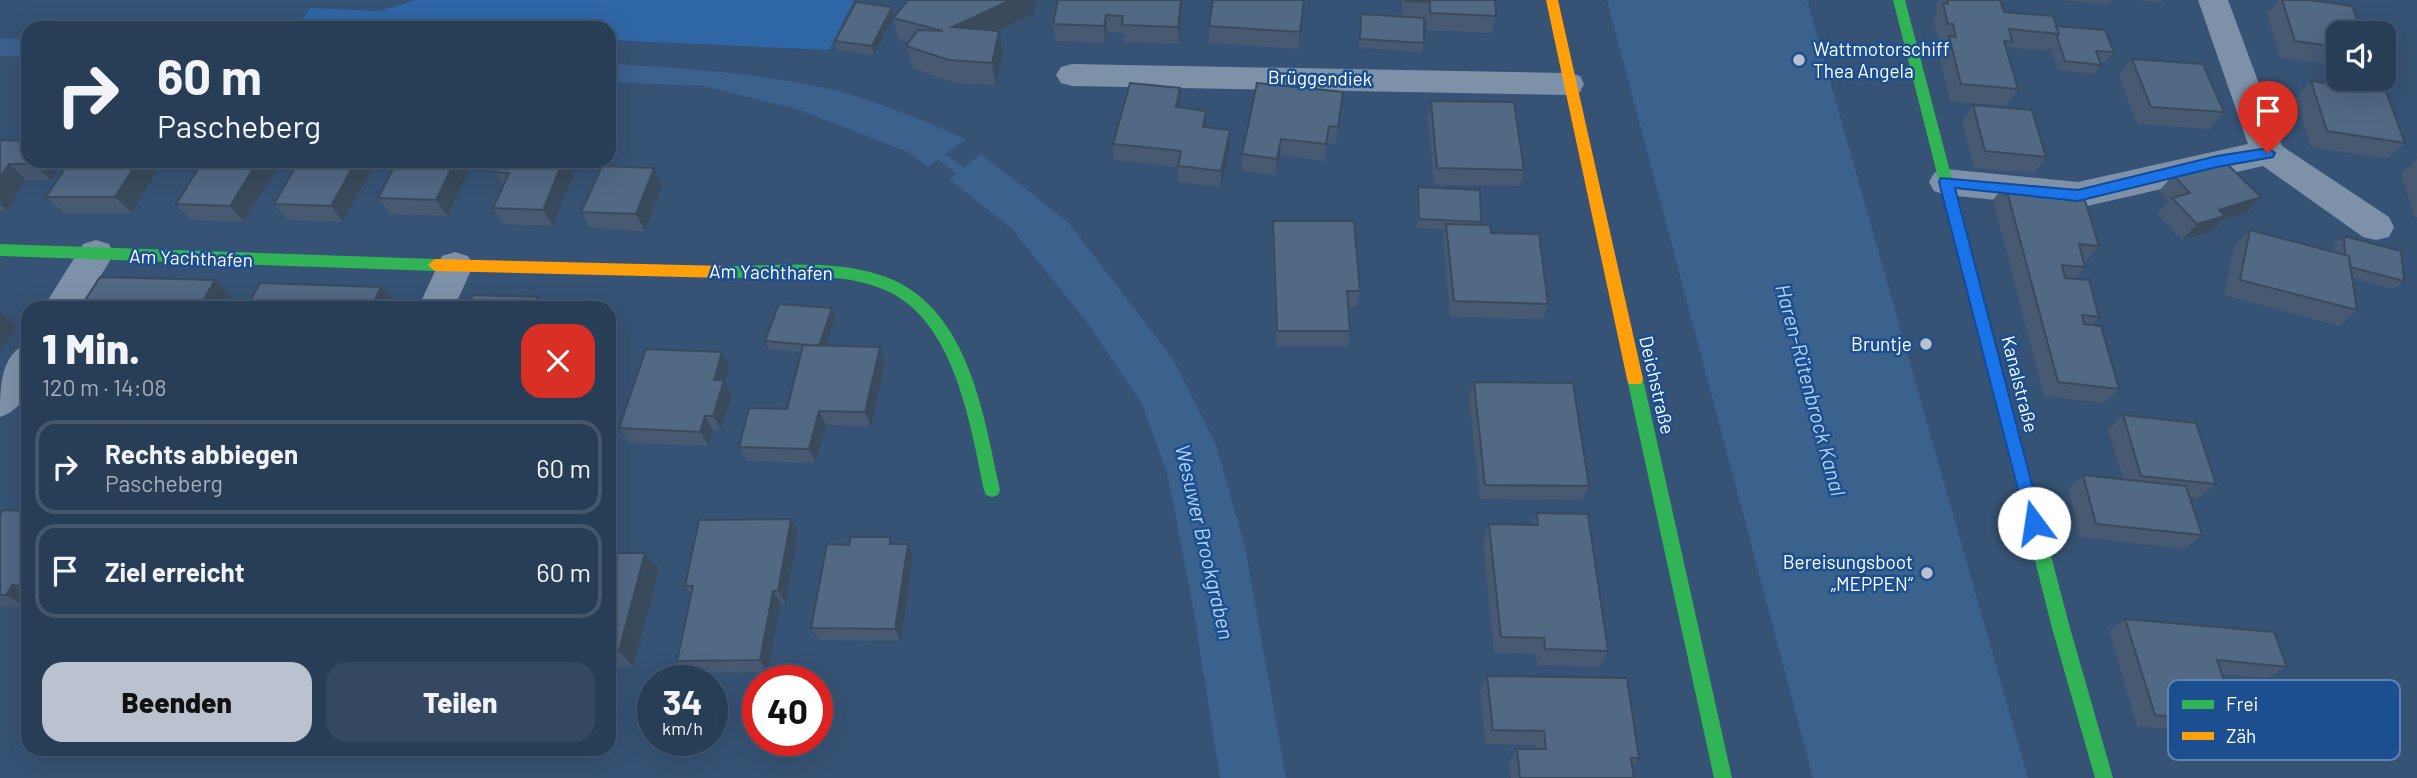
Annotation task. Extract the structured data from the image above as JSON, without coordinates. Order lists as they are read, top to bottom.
{
  "streets": {
    "street": [
      "Brüggendiek",
      "Am Yachthafen",
      "Kanalstraße",
      "Deichstraße"
    ]
  },
  "crossings": [
    ["Brüggendiek", "Deichstraße"]
  ],
  "water": ["Haren-Rütenbrock Kanal", "Wesuwer Brookgraben"],
  "places": ["Wattmotorschiff Thea Angela", "Bruntje", "Bereisungsboot „MEPPEN“"],
  "legend": ["Frei", "Zäh"],
  "page": {
    "turn": ["60 m", "Pascheberg"],
    "heading": ["1 Min.", "120 m · 14:08"],
    "list": [
      {
        "name": "Rechts abbiegen",
        "note": "Pascheberg",
        "value": "60 m"
      },
      {
        "name": "Ziel erreicht",
        "value": "60 m"
      }
    ],
    "buttons": ["Beenden", "Teilen"],
    "speed": "34 km/h",
    "limit": "40"
  }
}
